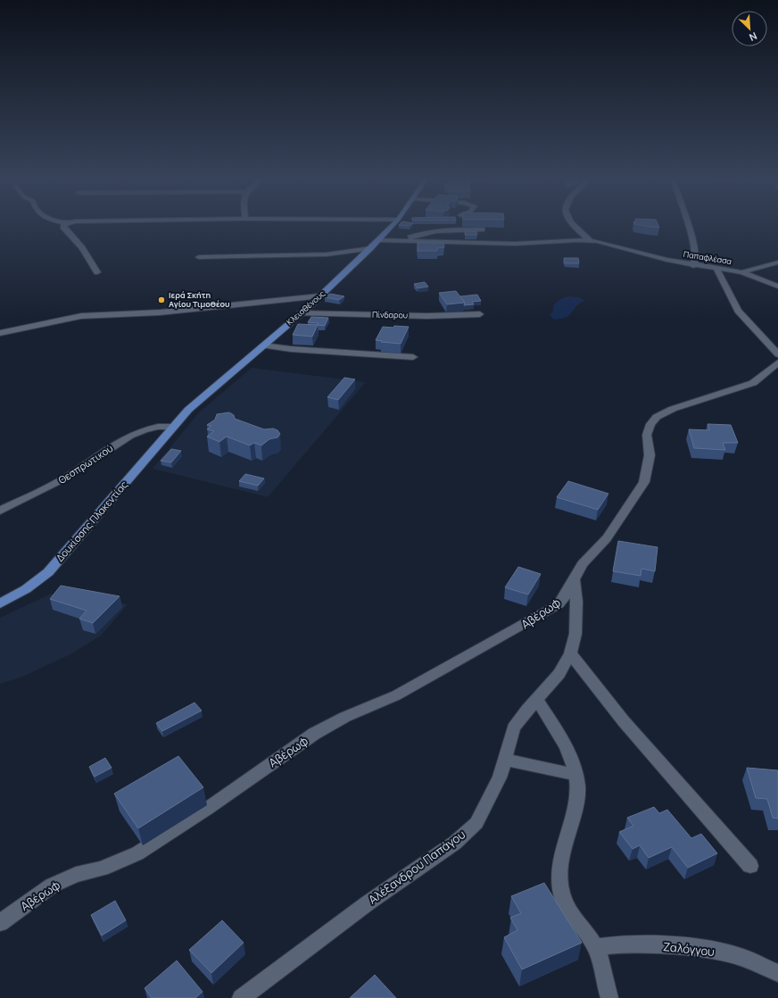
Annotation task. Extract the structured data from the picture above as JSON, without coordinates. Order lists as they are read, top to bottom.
{
  "streets": {
    "main road": ["Κλεισθένους", "Δουκίσσης Πλακεντίας"],
    "street": [
      "Παπαφλέσσα",
      "Πίνδαρου",
      "Θεσπρωτικού",
      "Αβέρωφ",
      "Αλέξανδρου Παπάγου",
      "Ζαλόγγου"
    ]
  },
  "crossings": [
    ["Παπαφλέσσα", "Κλεισθένους"],
    ["Κλεισθένους", "Πίνδαρου"],
    ["Κλεισθένους", "Θεσπρωτικού"],
    ["Κλεισθένους", "Δουκίσσης Πλακεντίας"],
    ["Θεσπρωτικού", "Δουκίσσης Πλακεντίας"],
    ["Αβέρωφ", "Αλέξανδρου Παπάγου"]
  ],
  "places": ["Ιερά Σκήτη Αγίου Τιμοθέου"],
  "north": "bottom right"
}
